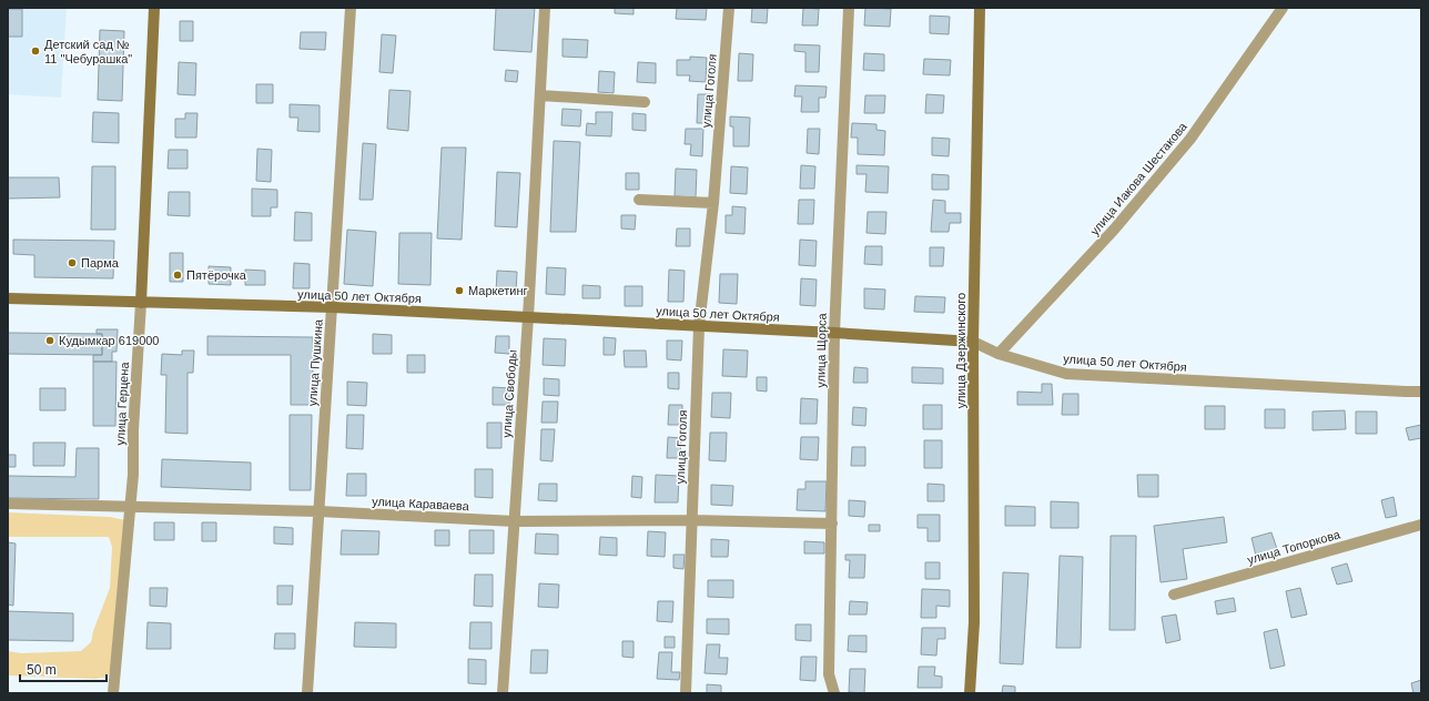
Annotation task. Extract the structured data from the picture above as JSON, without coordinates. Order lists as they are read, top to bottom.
{
  "streets": {
    "street": [
      "улица Гоголя",
      "улица Иакова Шестакова",
      "улица 50 лет Октября",
      "улица Щорса",
      "улица Дзержинского",
      "улица Пушкина",
      "улица Свободы",
      "улица Герцена",
      "улица Караваева",
      "улица Топоркова"
    ]
  },
  "crossings": [
    ["улица Гоголя", "улица 50 лет Октября"],
    ["улица Гоголя", "улица Караваева"],
    ["улица Иакова Шестакова", "улица 50 лет Октября"],
    ["улица 50 лет Октября", "улица Щорса"],
    ["улица 50 лет Октября", "улица Дзержинского"],
    ["улица 50 лет Октября", "улица Пушкина"],
    ["улица 50 лет Октября", "улица Свободы"],
    ["улица 50 лет Октября", "улица Герцена"],
    ["улица Щорса", "улица Караваева"],
    ["улица Пушкина", "улица Караваева"],
    ["улица Свободы", "улица Караваева"],
    ["улица Герцена", "улица Караваева"]
  ],
  "places": [
    "Детский сад № 11 \"Чебурашка\"",
    "Парма",
    "Пятёрочка",
    "Маркетинг",
    "Кудымкар 619000"
  ],
  "scale_bar": "50 m"
}
